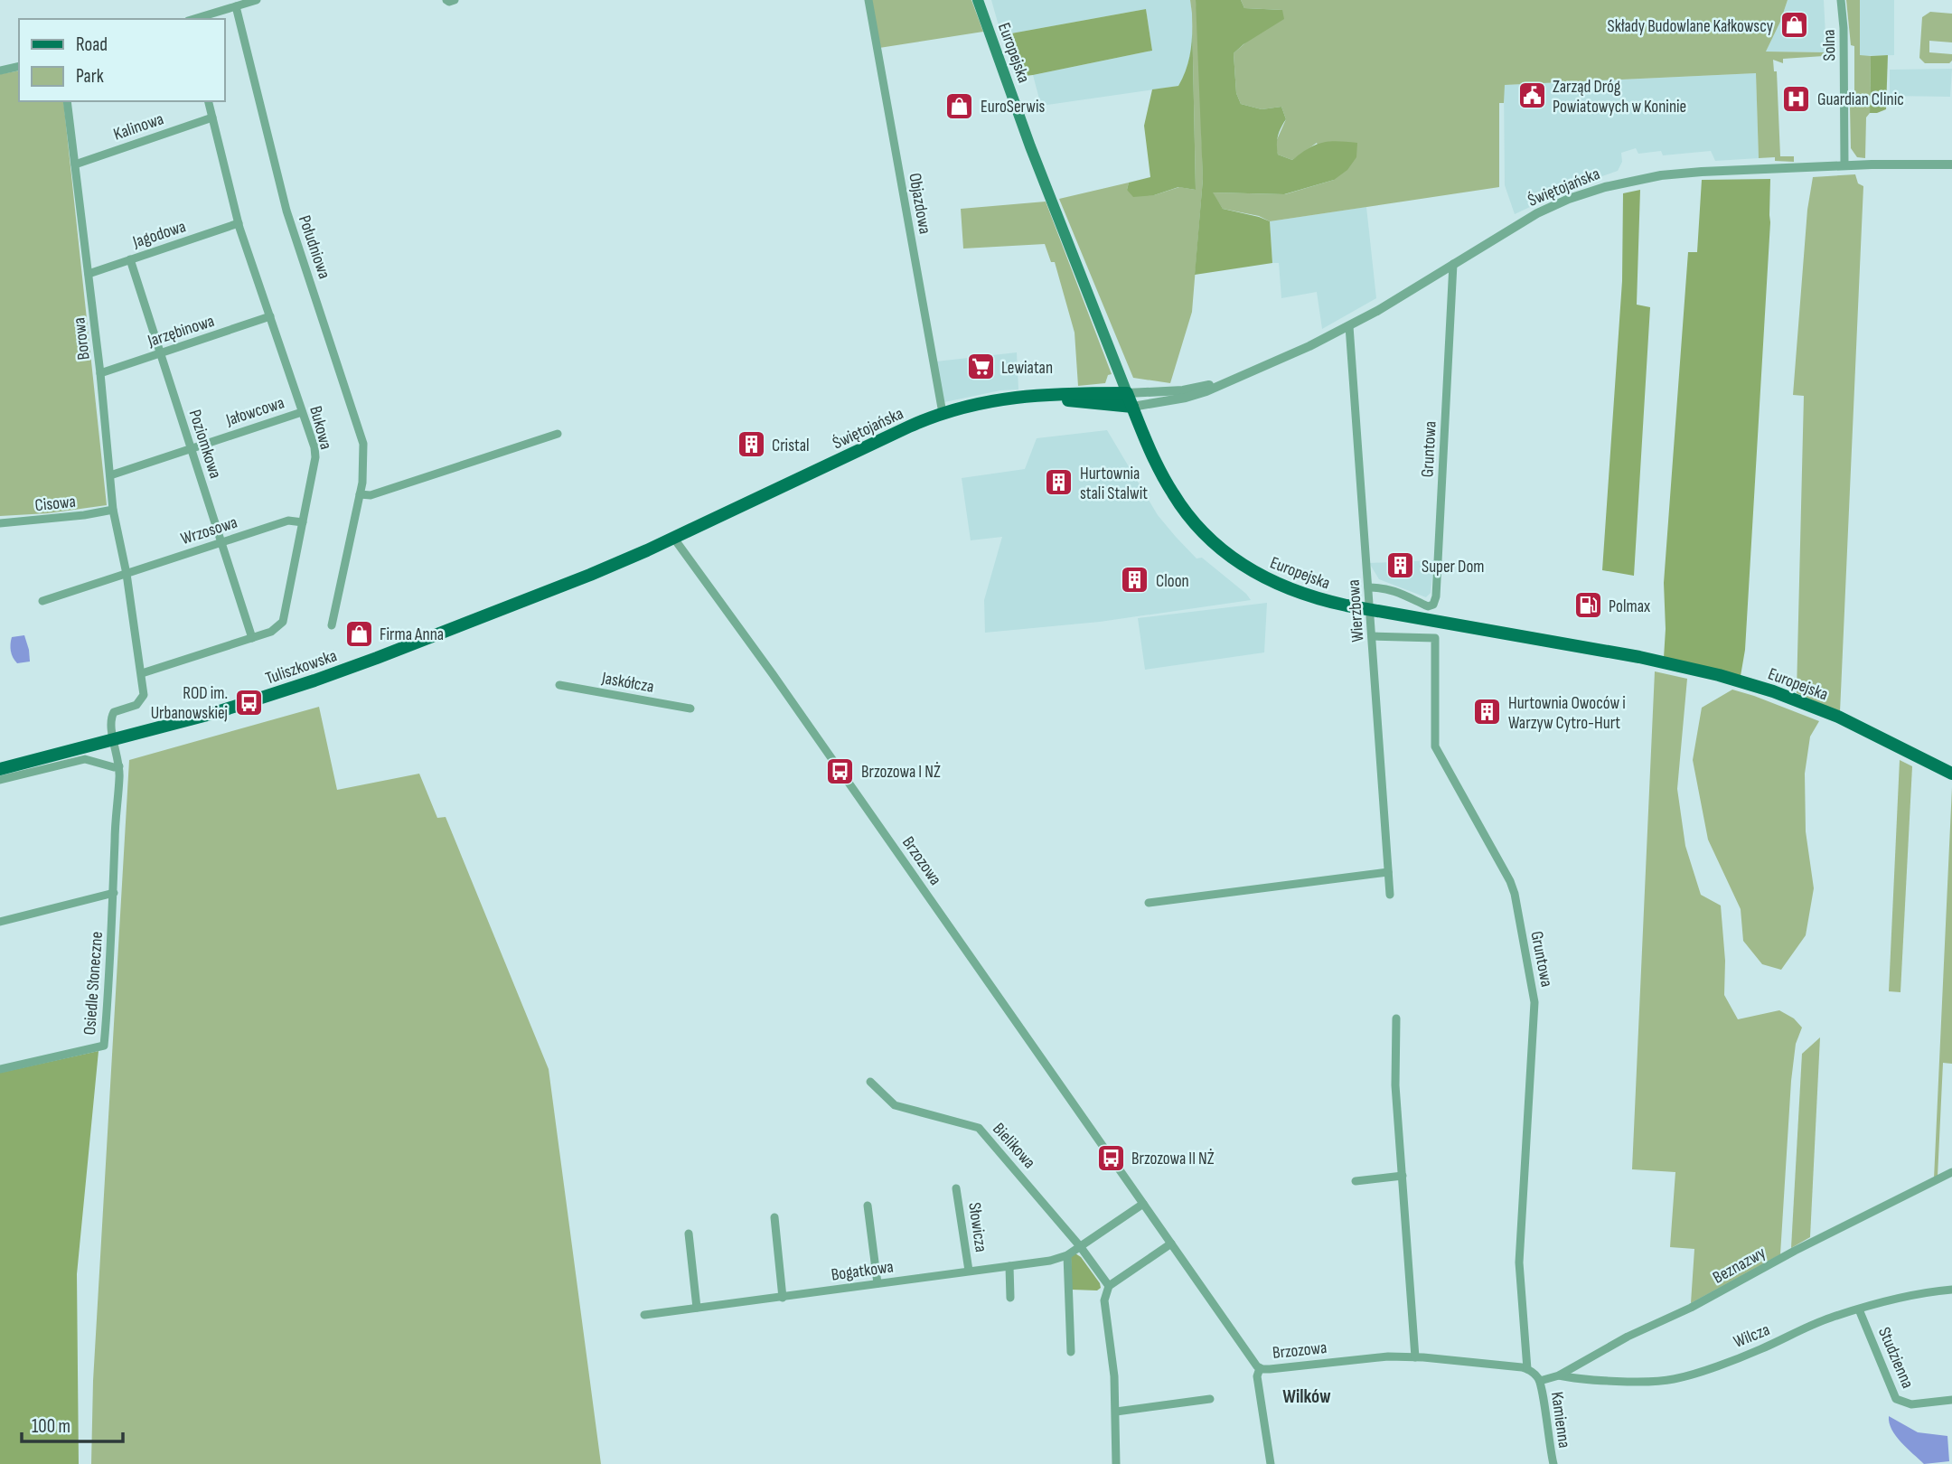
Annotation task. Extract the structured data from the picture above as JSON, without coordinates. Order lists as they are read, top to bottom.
{
  "streets": {
    "main road": ["Europejska", "Świętojańska", "Tuliszkowska"],
    "street": [
      "Solna",
      "Kalinowa",
      "Objazdowa",
      "Jagodowa",
      "Południowa",
      "Jarzębinowa",
      "Borowa",
      "Jałowcowa",
      "Bukowa",
      "Poziomkowa",
      "Gruntowa",
      "Cisowa",
      "Wrzosowa",
      "Wierzbowa",
      "Jaskółcza",
      "Brzozowa",
      "Osiedle Słoneczne",
      "Bielikowa",
      "Słowicza",
      "Beznazwy",
      "Bogatkowa",
      "Wilcza",
      "Studzienna",
      "Kamienna"
    ]
  },
  "crossings": [
    ["Solna", "Świętojańska"],
    ["Europejska", "Świętojańska"],
    ["Europejska", "Wierzbowa"],
    ["Kalinowa", "Borowa"],
    ["Kalinowa", "Bukowa"],
    ["Świętojańska", "Objazdowa"],
    ["Świętojańska", "Gruntowa"],
    ["Świętojańska", "Wierzbowa"],
    ["Świętojańska", "Tuliszkowska"],
    ["Świętojańska", "Brzozowa"],
    ["Jagodowa", "Borowa"],
    ["Jagodowa", "Bukowa"],
    ["Jagodowa", "Poziomkowa"],
    ["Jarzębinowa", "Borowa"],
    ["Jarzębinowa", "Bukowa"],
    ["Jarzębinowa", "Poziomkowa"],
    ["Borowa", "Jałowcowa"],
    ["Borowa", "Bukowa"],
    ["Borowa", "Cisowa"],
    ["Borowa", "Wrzosowa"],
    ["Borowa", "Tuliszkowska"],
    ["Borowa", "Osiedle Słoneczne"],
    ["Jałowcowa", "Bukowa"],
    ["Jałowcowa", "Poziomkowa"],
    ["Bukowa", "Poziomkowa"],
    ["Bukowa", "Wrzosowa"],
    ["Poziomkowa", "Wrzosowa"],
    ["Gruntowa", "Wierzbowa"],
    ["Gruntowa", "Brzozowa"],
    ["Tuliszkowska", "Brzozowa"],
    ["Tuliszkowska", "Osiedle Słoneczne"],
    ["Bielikowa", "Bogatkowa"],
    ["Słowicza", "Bogatkowa"],
    ["Beznazwy", "Wilcza"],
    ["Beznazwy", "Kamienna"],
    ["Wilcza", "Studzienna"]
  ],
  "districts": ["Wilków"],
  "places": {
    "shop": ["Składy Budowlane Kałkowscy", "EuroSerwis", "Firma Anna"],
    "public building": ["Zarząd Dróg Powiatowych w Koninie"],
    "hospital": ["Guardian Clinic"],
    "supermarket": ["Lewiatan"],
    "building": [
      "Cristal",
      "Hurtownia stali Stalwit",
      "Super Dom",
      "Cloon",
      "Hurtownia Owoców i Warzyw Cytro-Hurt"
    ],
    "fuel station": ["Polmax"],
    "bus stop": ["ROD im. Urbanowskiej", "Brzozowa I NŻ", "Brzozowa II NŻ"]
  },
  "legend": ["Road", "Park"],
  "scale_bar": "100 m"
}
